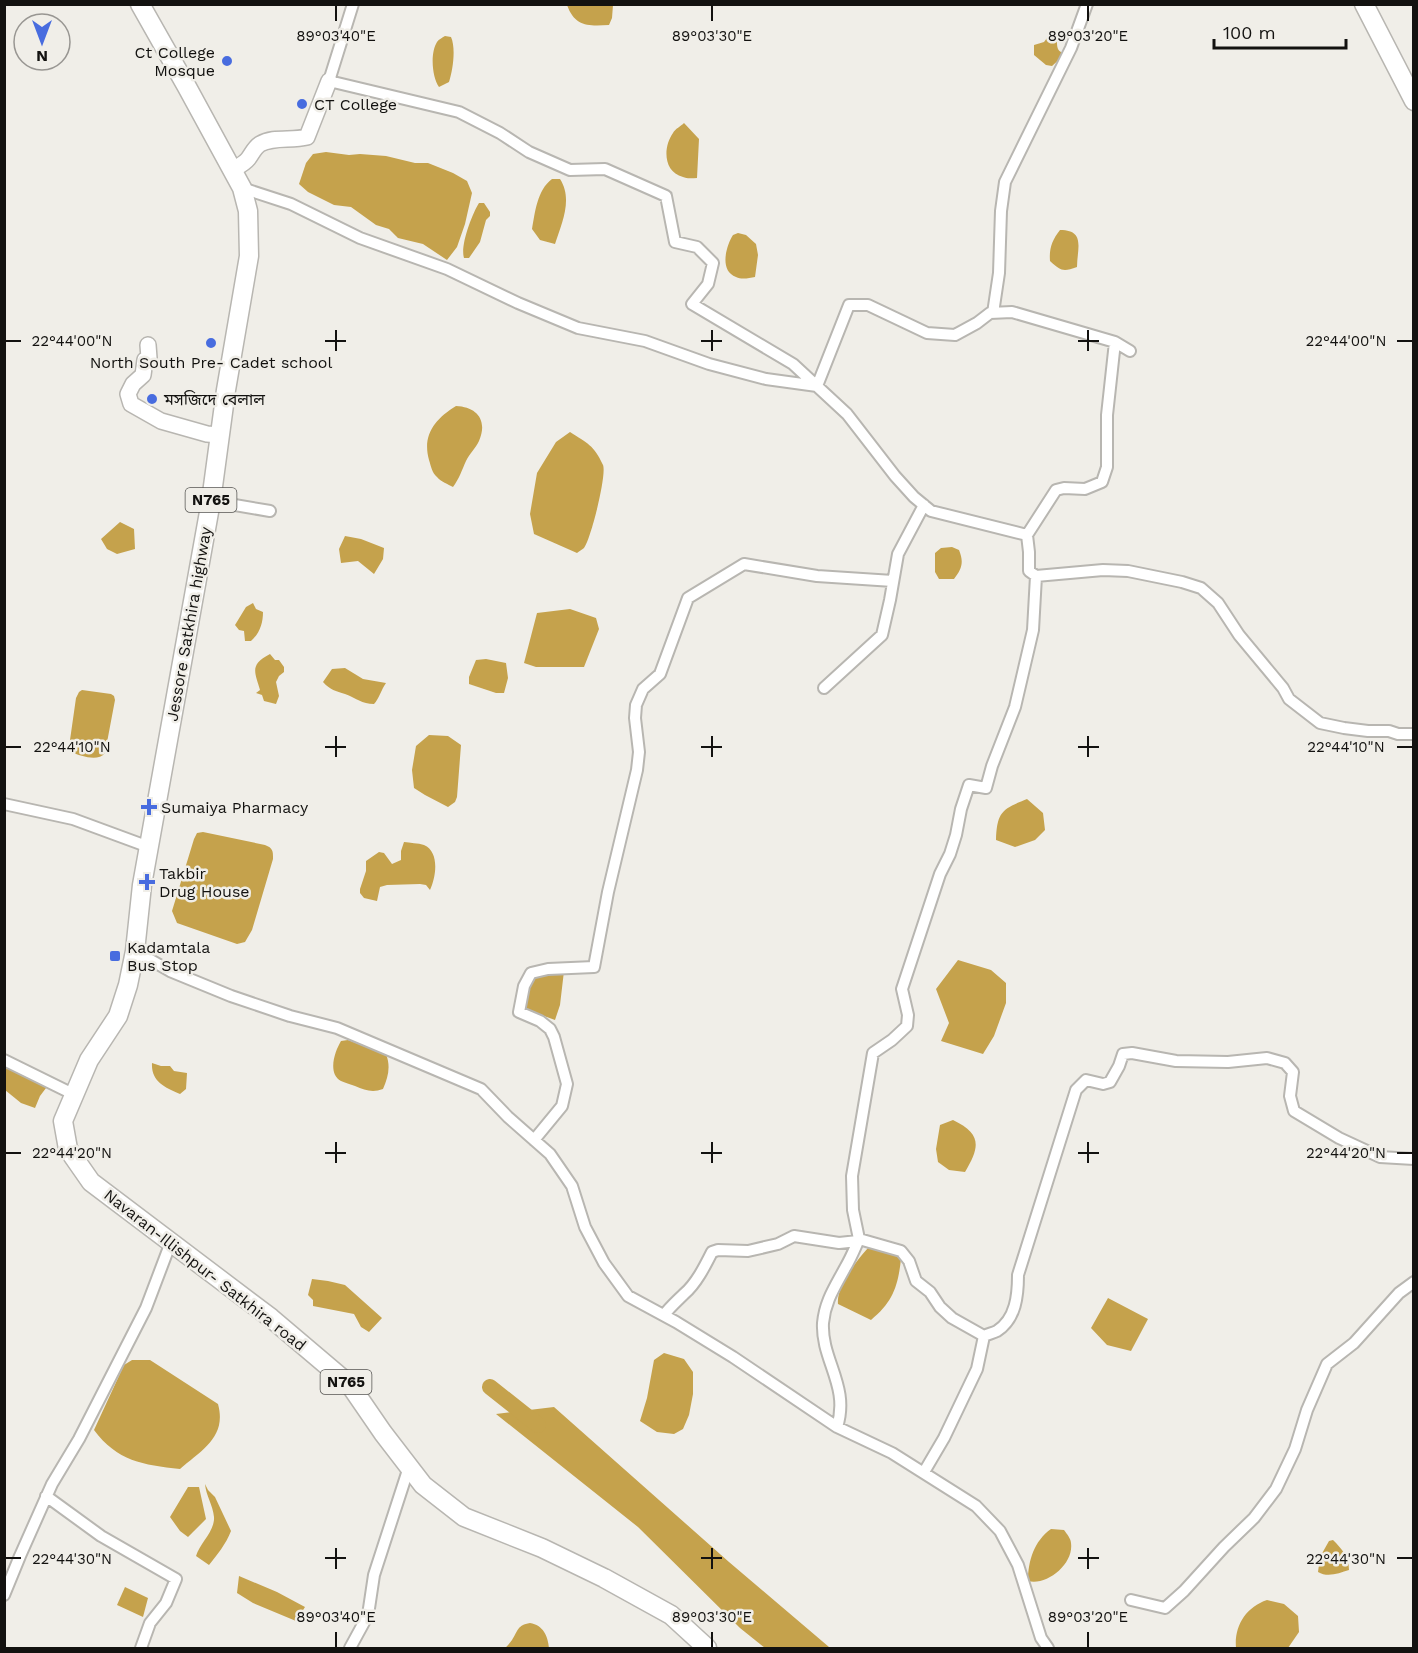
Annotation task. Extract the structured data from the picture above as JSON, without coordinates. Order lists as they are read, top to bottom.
{
  "streets": {
    "highway": ["N765", "Jessore Satkhira highway", "Navaran-Illishpur- Satkhira road"]
  },
  "crossings": [
    ["Jessore Satkhira highway", "Navaran-Illishpur- Satkhira road"]
  ],
  "places": {
    "other": [
      "Ct College Mosque",
      "CT College",
      "North South Pre- Cadet school",
      "মসজিদে বেলাল"
    ],
    "health": ["Sumaiya Pharmacy", "Takbir Drug House"],
    "transit": ["Kadamtala Bus Stop"]
  },
  "scale_bar": "100 m",
  "north": "bottom",
  "coordinates": [
    "89°03'40\"E",
    "89°03'30\"E",
    "89°03'20\"E",
    "22°44'00\"N",
    "22°44'10\"N",
    "22°44'20\"N",
    "22°44'30\"N"
  ]
}
